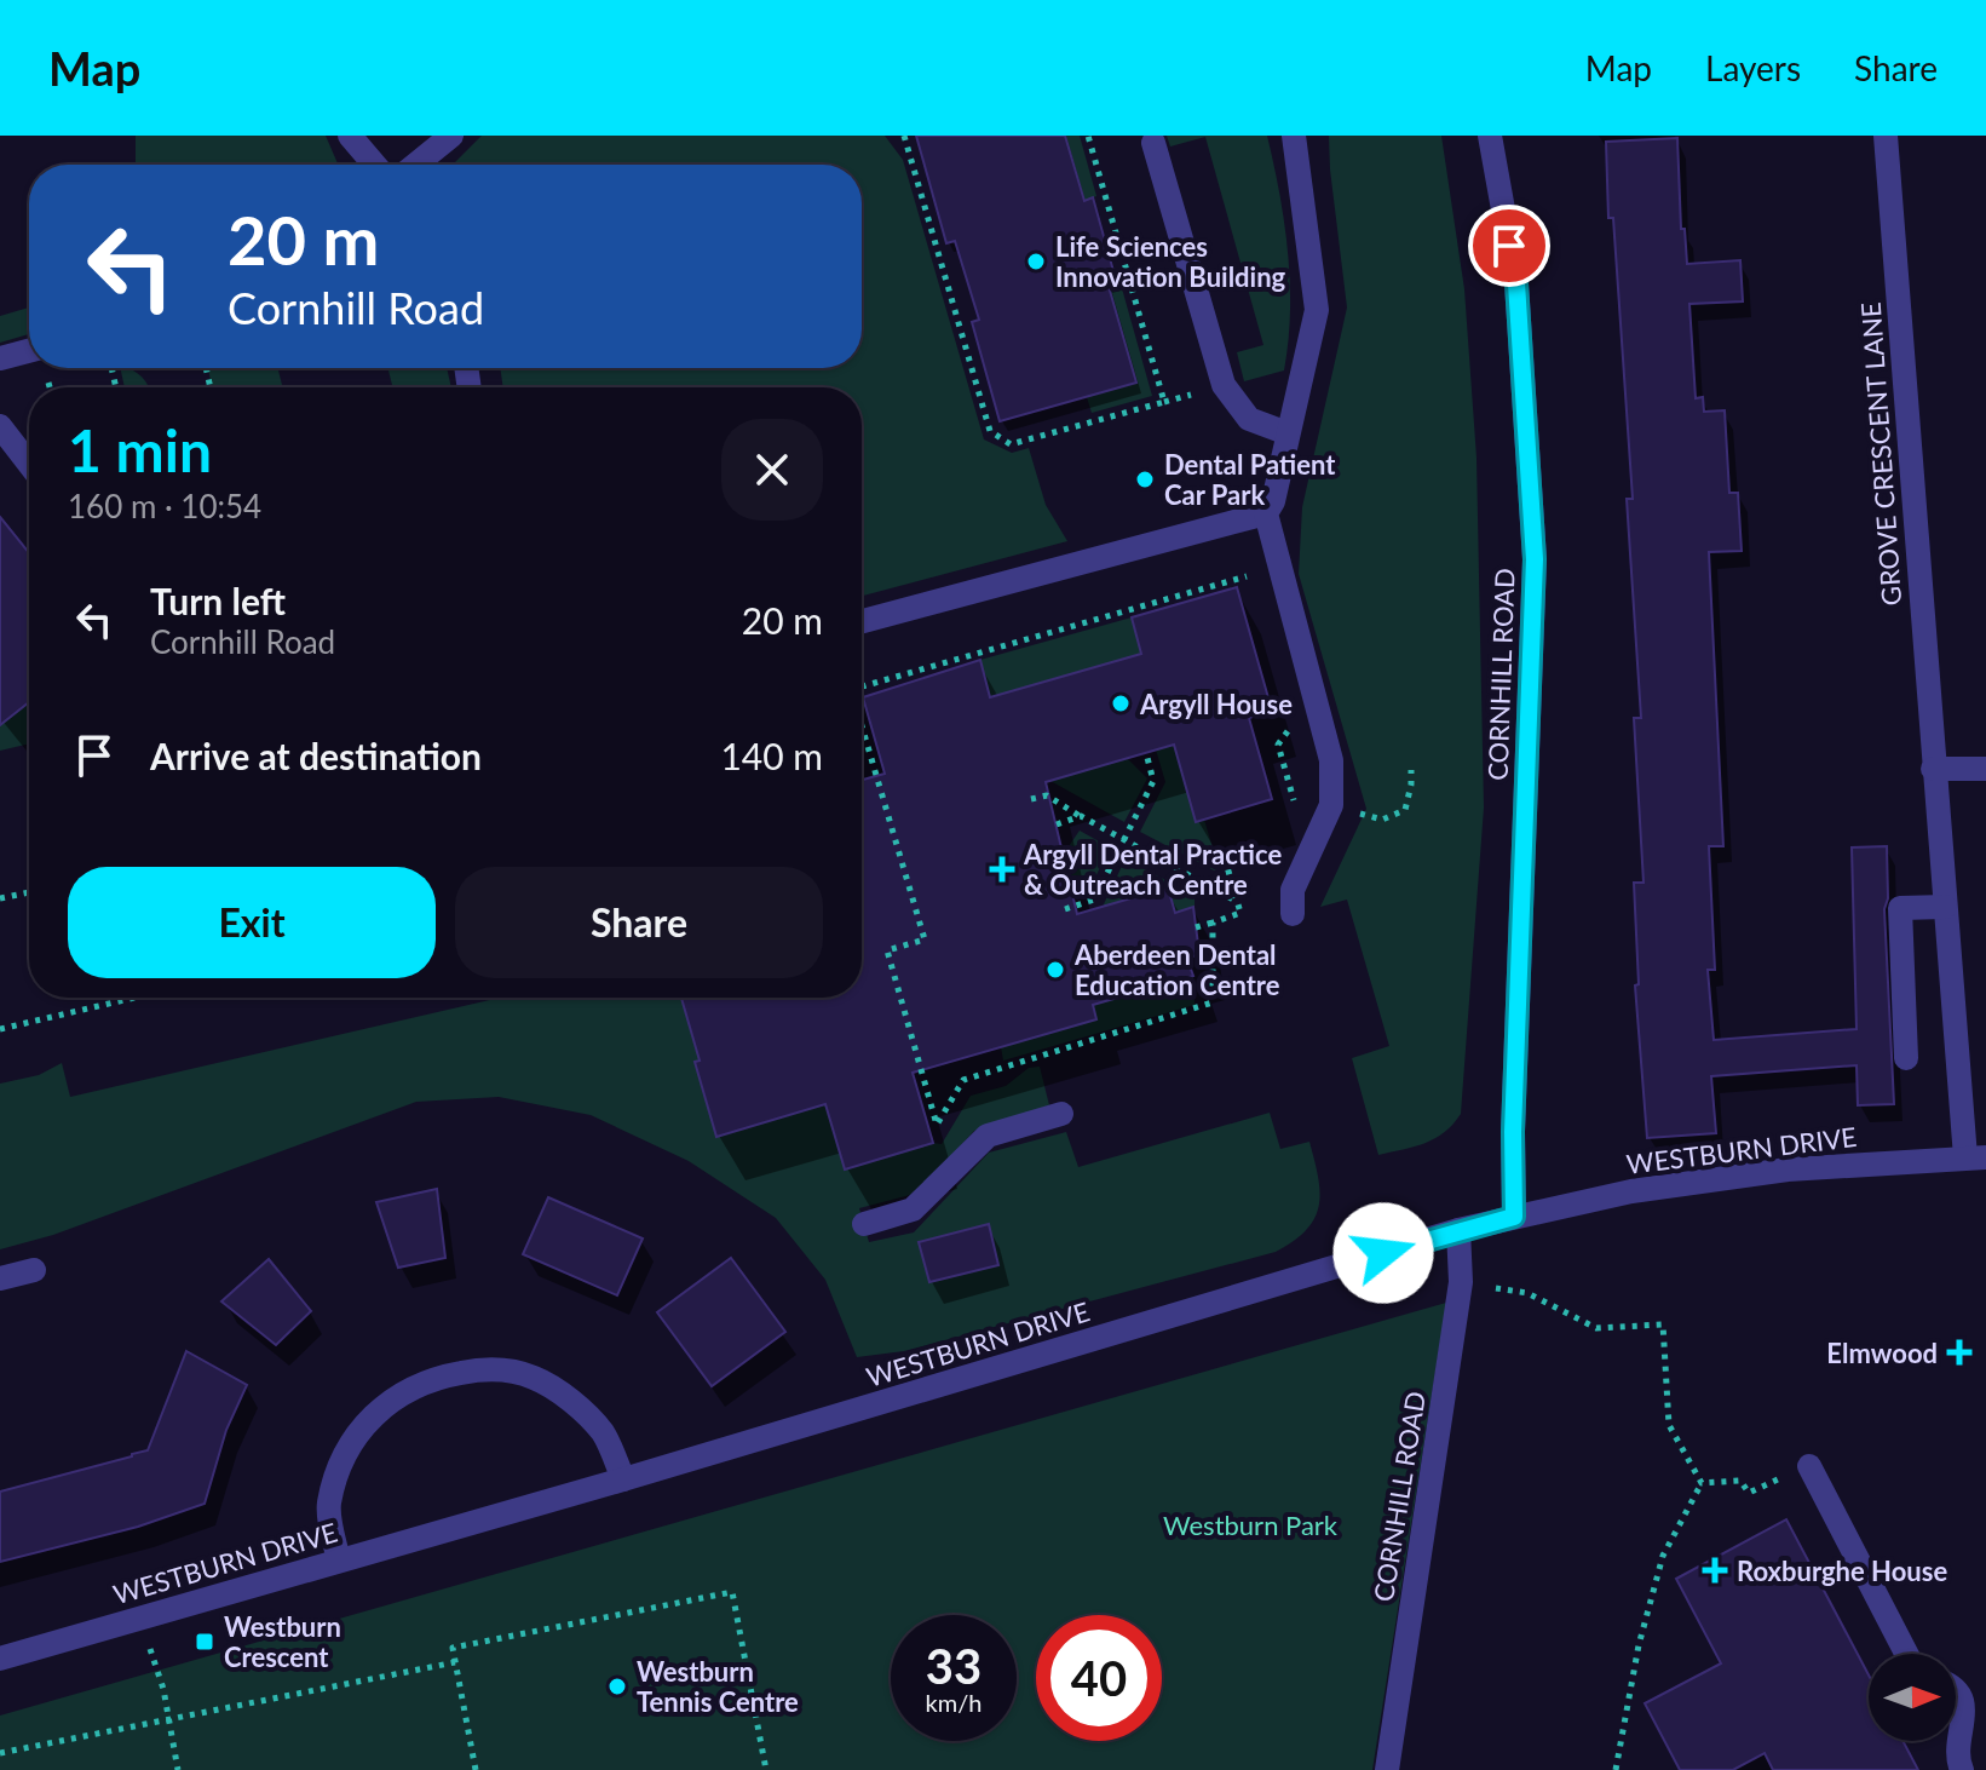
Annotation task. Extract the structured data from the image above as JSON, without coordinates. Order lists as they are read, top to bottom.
{
  "streets": {
    "street": ["GROVE CRESCENT LANE", "CORNHILL ROAD", "WESTBURN DRIVE"]
  },
  "crossings": [
    ["GROVE CRESCENT LANE", "WESTBURN DRIVE"],
    ["CORNHILL ROAD", "WESTBURN DRIVE"]
  ],
  "parks": ["Westburn Park"],
  "places": {
    "other": [
      "Life Sciences Innovation Building",
      "Dental Patient Car Park",
      "Argyll House",
      "Aberdeen Dental Education Centre",
      "Westburn Tennis Centre"
    ],
    "health": ["Argyll Dental Practice & Outreach Centre", "Elmwood", "Roxburghe House"],
    "transit": ["Westburn Crescent"]
  },
  "north": "right",
  "page": {
    "header": "Map",
    "nav": ["Map", "Layers", "Share"],
    "turn": ["20 m", "Cornhill Road"],
    "heading": ["1 min", "160 m · 10:54"],
    "list": [
      {
        "name": "Turn left",
        "note": "Cornhill Road",
        "value": "20 m"
      },
      {
        "name": "Arrive at destination",
        "value": "140 m"
      }
    ],
    "buttons": ["Exit", "Share"],
    "speed": "33 km/h",
    "limit": "40"
  }
}
